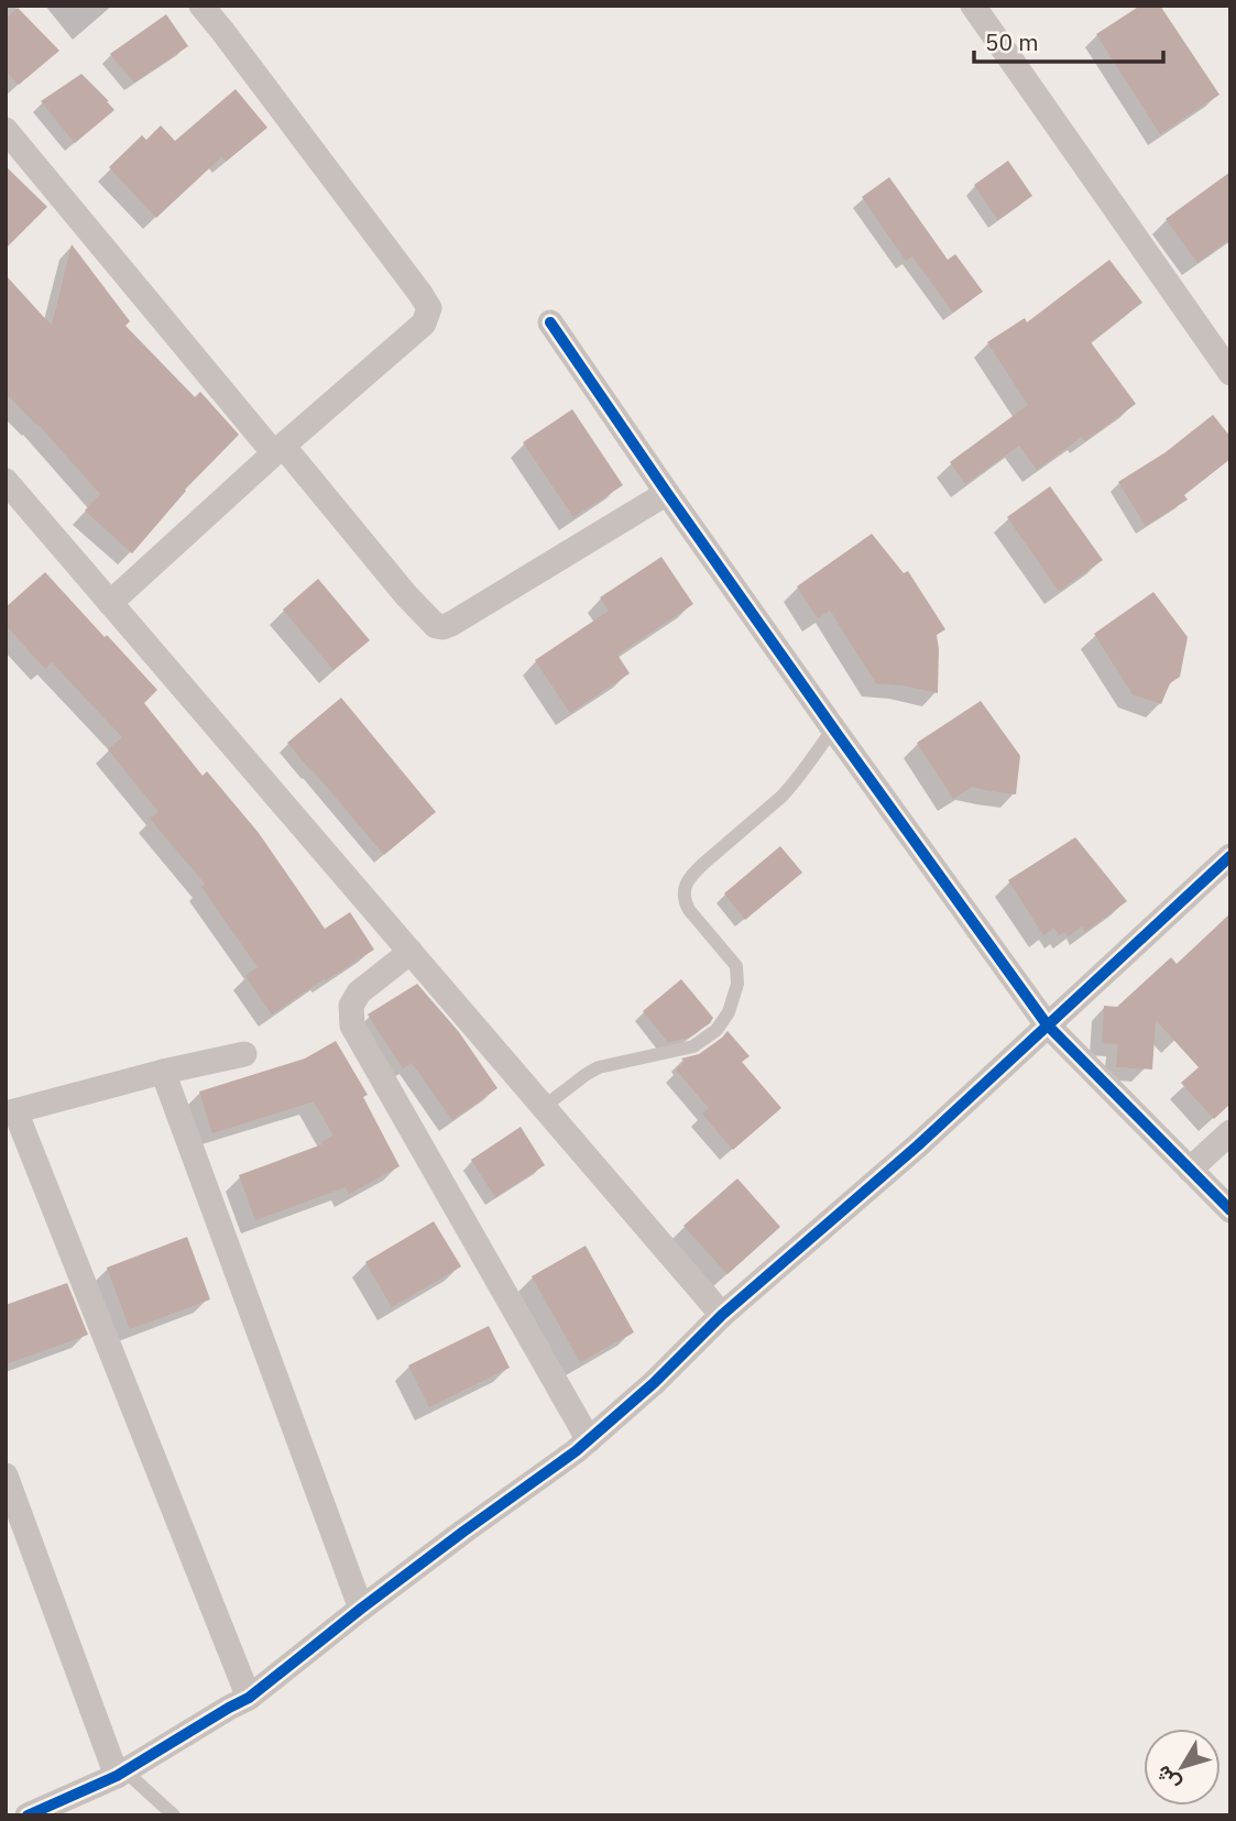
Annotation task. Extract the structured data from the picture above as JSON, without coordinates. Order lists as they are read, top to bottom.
{
  "scale_bar": "50 m",
  "north": "bottom left"
}
